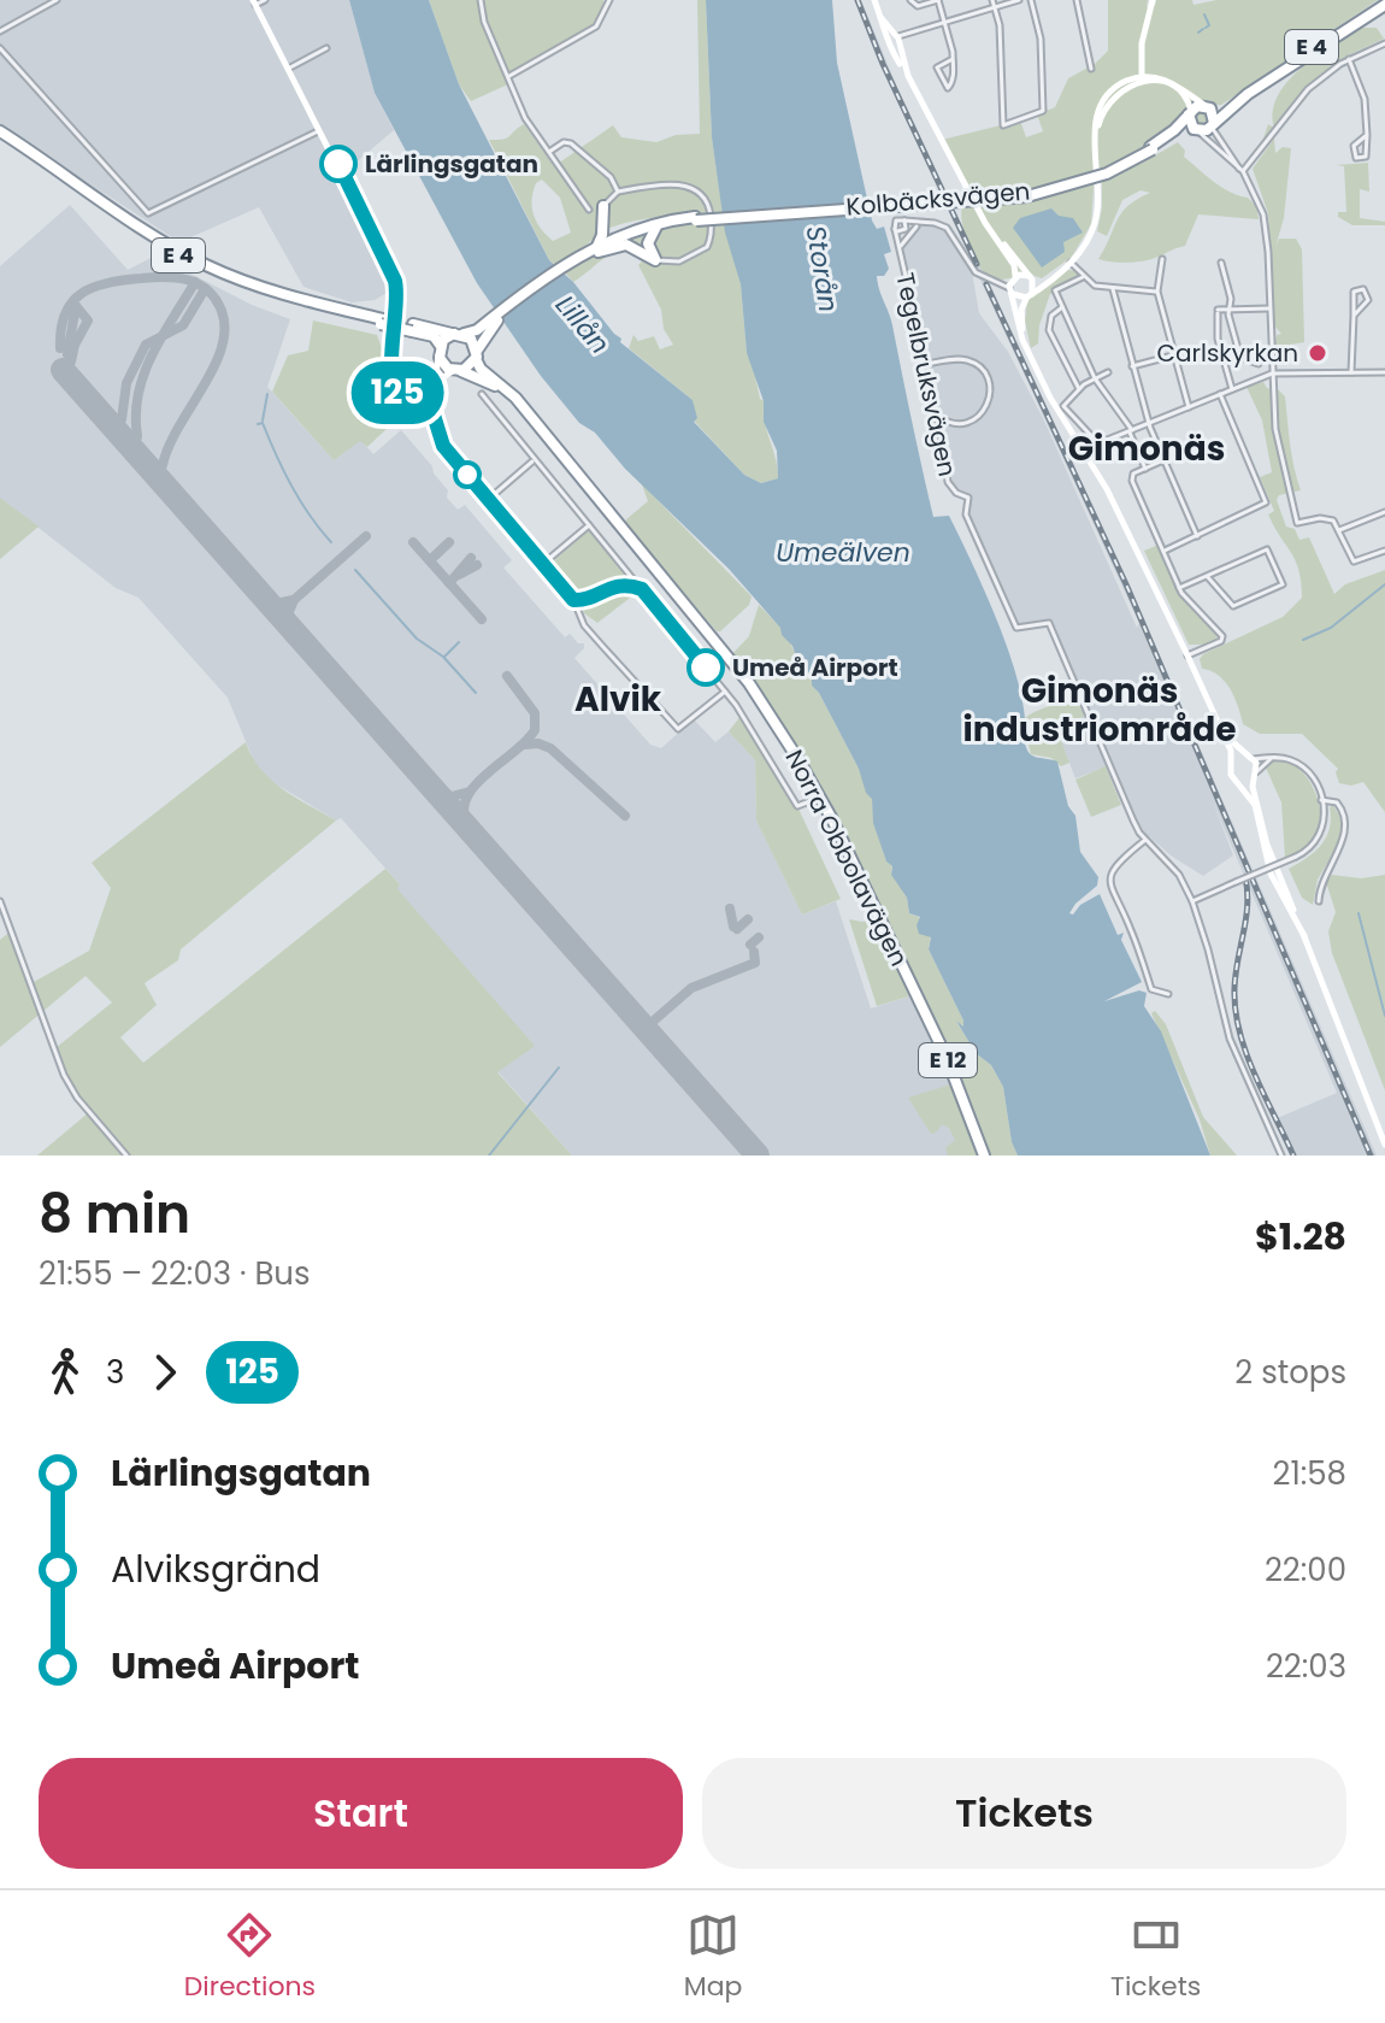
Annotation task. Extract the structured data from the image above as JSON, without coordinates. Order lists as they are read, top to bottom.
{
  "streets": {
    "highway": [
      "E 4",
      "Kolbäcksvägen",
      "Norra Obbolavägen",
      "E 12"
    ],
    "street": ["Tegelbruksvägen"]
  },
  "crossings": [
    ["E 4", "Kolbäcksvägen"],
    ["E 4", "Norra Obbolavägen"],
    ["Kolbäcksvägen", "Norra Obbolavägen"]
  ],
  "districts": ["Gimonäs", "Gimonäs industriområde", "Alvik"],
  "water": ["Storån", "Lillån", "Umeälven"],
  "places": ["Lärlingsgatan", "Carlskyrkan", "Umeå Airport"],
  "lines": ["bus line 125"],
  "page": {
    "on_map": "125",
    "heading": ["8 min", "21:55 – 22:03 · Bus", "$1.28"],
    "legs": ["3", "125", "2 stops"],
    "list": [
      {
        "name": "Lärlingsgatan",
        "value": "21:58"
      },
      {
        "name": "Alviksgränd",
        "value": "22:00"
      },
      {
        "name": "Umeå Airport",
        "value": "22:03"
      }
    ],
    "buttons": ["Start", "Tickets"],
    "tabs": ["Directions", "Map", "Tickets"]
  }
}
